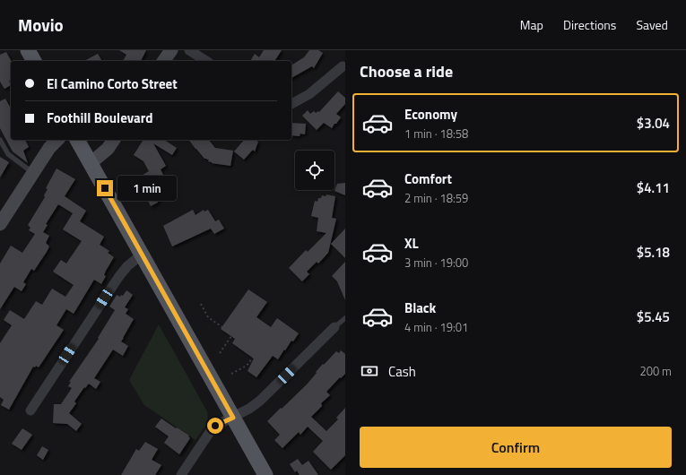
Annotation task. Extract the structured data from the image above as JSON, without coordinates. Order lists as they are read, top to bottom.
{
  "page": {
    "header": "Movio",
    "nav": ["Map", "Directions", "Saved"],
    "heading": "Choose a ride",
    "banner": ["El Camino Corto Street", "Foothill Boulevard"],
    "list": [
      {
        "name": "Economy",
        "note": "1 min · 18:58",
        "value": "$3.04"
      },
      {
        "name": "Comfort",
        "note": "2 min · 18:59",
        "value": "$4.11"
      },
      {
        "name": "XL",
        "note": "3 min · 19:00",
        "value": "$5.18"
      },
      {
        "name": "Black",
        "note": "4 min · 19:01",
        "value": "$5.45"
      }
    ],
    "bubble": "1 min",
    "pay": ["Cash", "200 m"],
    "buttons": "Confirm"
  }
}
